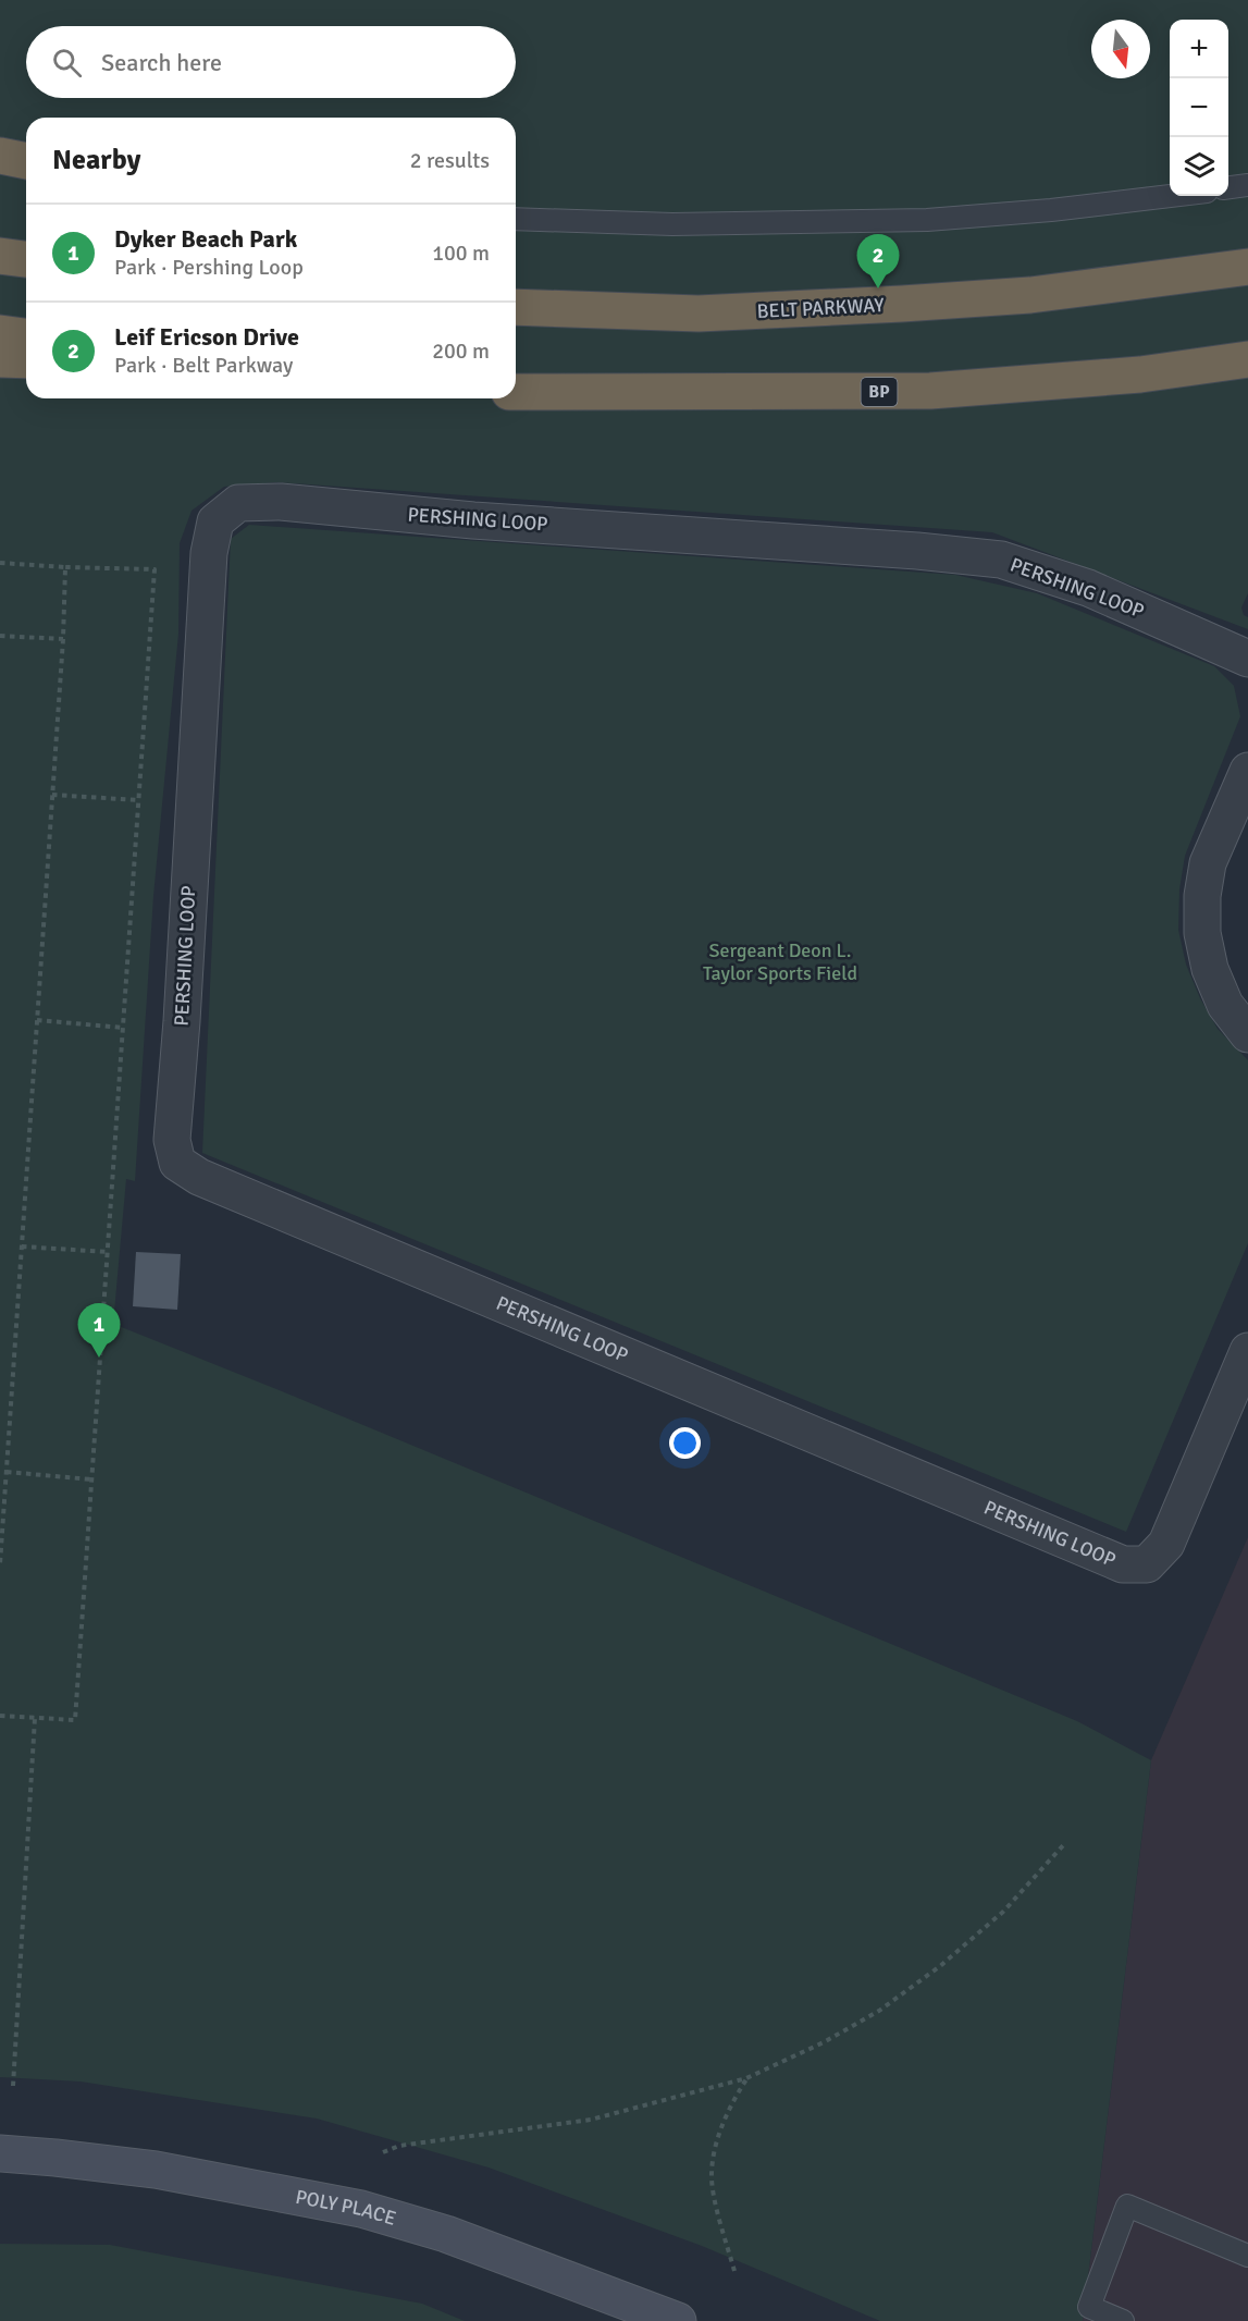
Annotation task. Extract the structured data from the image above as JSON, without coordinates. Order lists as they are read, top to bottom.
{
  "streets": {
    "highway": ["BELT PARKWAY", "BP"],
    "main road": ["POLY PLACE"],
    "street": ["PERSHING LOOP"]
  },
  "parks": ["Sergeant Deon L. Taylor Sports Field"],
  "north": "bottom",
  "page": {
    "map_buttons": ["+", "−"],
    "search": "Search here",
    "heading": ["Nearby", "2 results"],
    "list": [
      {
        "mark": "1",
        "name": "Dyker Beach Park",
        "note": "Park · Pershing Loop",
        "value": "100 m"
      },
      {
        "mark": "2",
        "name": "Leif Ericson Drive",
        "note": "Park · Belt Parkway",
        "value": "200 m"
      }
    ],
    "pins": ["2", "1"]
  }
}
